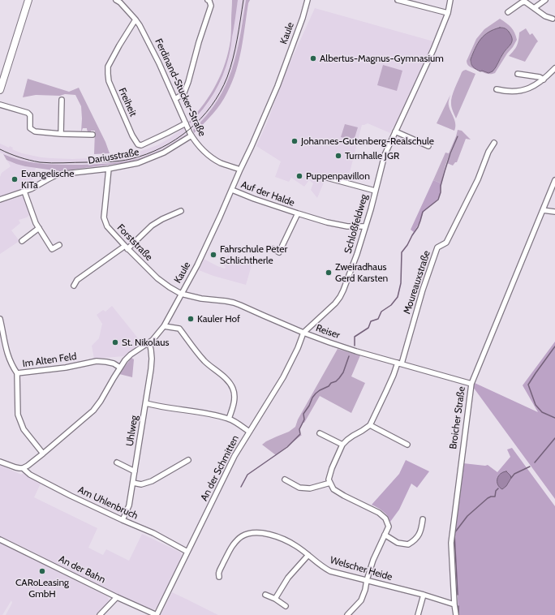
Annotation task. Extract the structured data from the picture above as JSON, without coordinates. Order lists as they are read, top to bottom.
{
  "streets": {
    "street": [
      "Kaule",
      "Ferdinand-Stucker-Straße",
      "Freiheit",
      "Dariusstraße",
      "Auf der Halde",
      "Schloßfeldweg",
      "Forststraße",
      "Moureauxstraße",
      "Reiser",
      "Im Alten Feld",
      "Broicher Straße",
      "Uhlweg",
      "An der Schmitten",
      "Am Uhlenbruch",
      "Welscher Heide",
      "An der Bahn"
    ]
  },
  "crossings": [
    ["Kaule", "Ferdinand-Stucker-Straße"],
    ["Kaule", "Auf der Halde"],
    ["Kaule", "Forststraße"],
    ["Kaule", "Reiser"],
    ["Kaule", "Im Alten Feld"],
    ["Kaule", "Uhlweg"],
    ["Kaule", "Am Uhlenbruch"],
    ["Ferdinand-Stucker-Straße", "Freiheit"],
    ["Ferdinand-Stucker-Straße", "Dariusstraße"],
    ["Dariusstraße", "Forststraße"],
    ["Auf der Halde", "Schloßfeldweg"],
    ["Schloßfeldweg", "Reiser"],
    ["Schloßfeldweg", "An der Schmitten"],
    ["Forststraße", "Reiser"],
    ["Moureauxstraße", "Reiser"],
    ["Reiser", "Broicher Straße"],
    ["Reiser", "An der Schmitten"],
    ["Broicher Straße", "Welscher Heide"],
    ["Uhlweg", "Am Uhlenbruch"],
    ["An der Schmitten", "Am Uhlenbruch"],
    ["An der Schmitten", "An der Bahn"]
  ],
  "places": [
    "Albertus-Magnus-Gymnasium",
    "Johannes-Gutenberg-Realschule",
    "Turnhalle JGR",
    "Puppenpavillon",
    "Evangelische KiTa",
    "Fahrschule Peter Schlichtherle",
    "Zweiradhaus Gerd Karsten",
    "Kauler Hof",
    "St. Nikolaus",
    "CARoLeasing GmbH"
  ]
}
